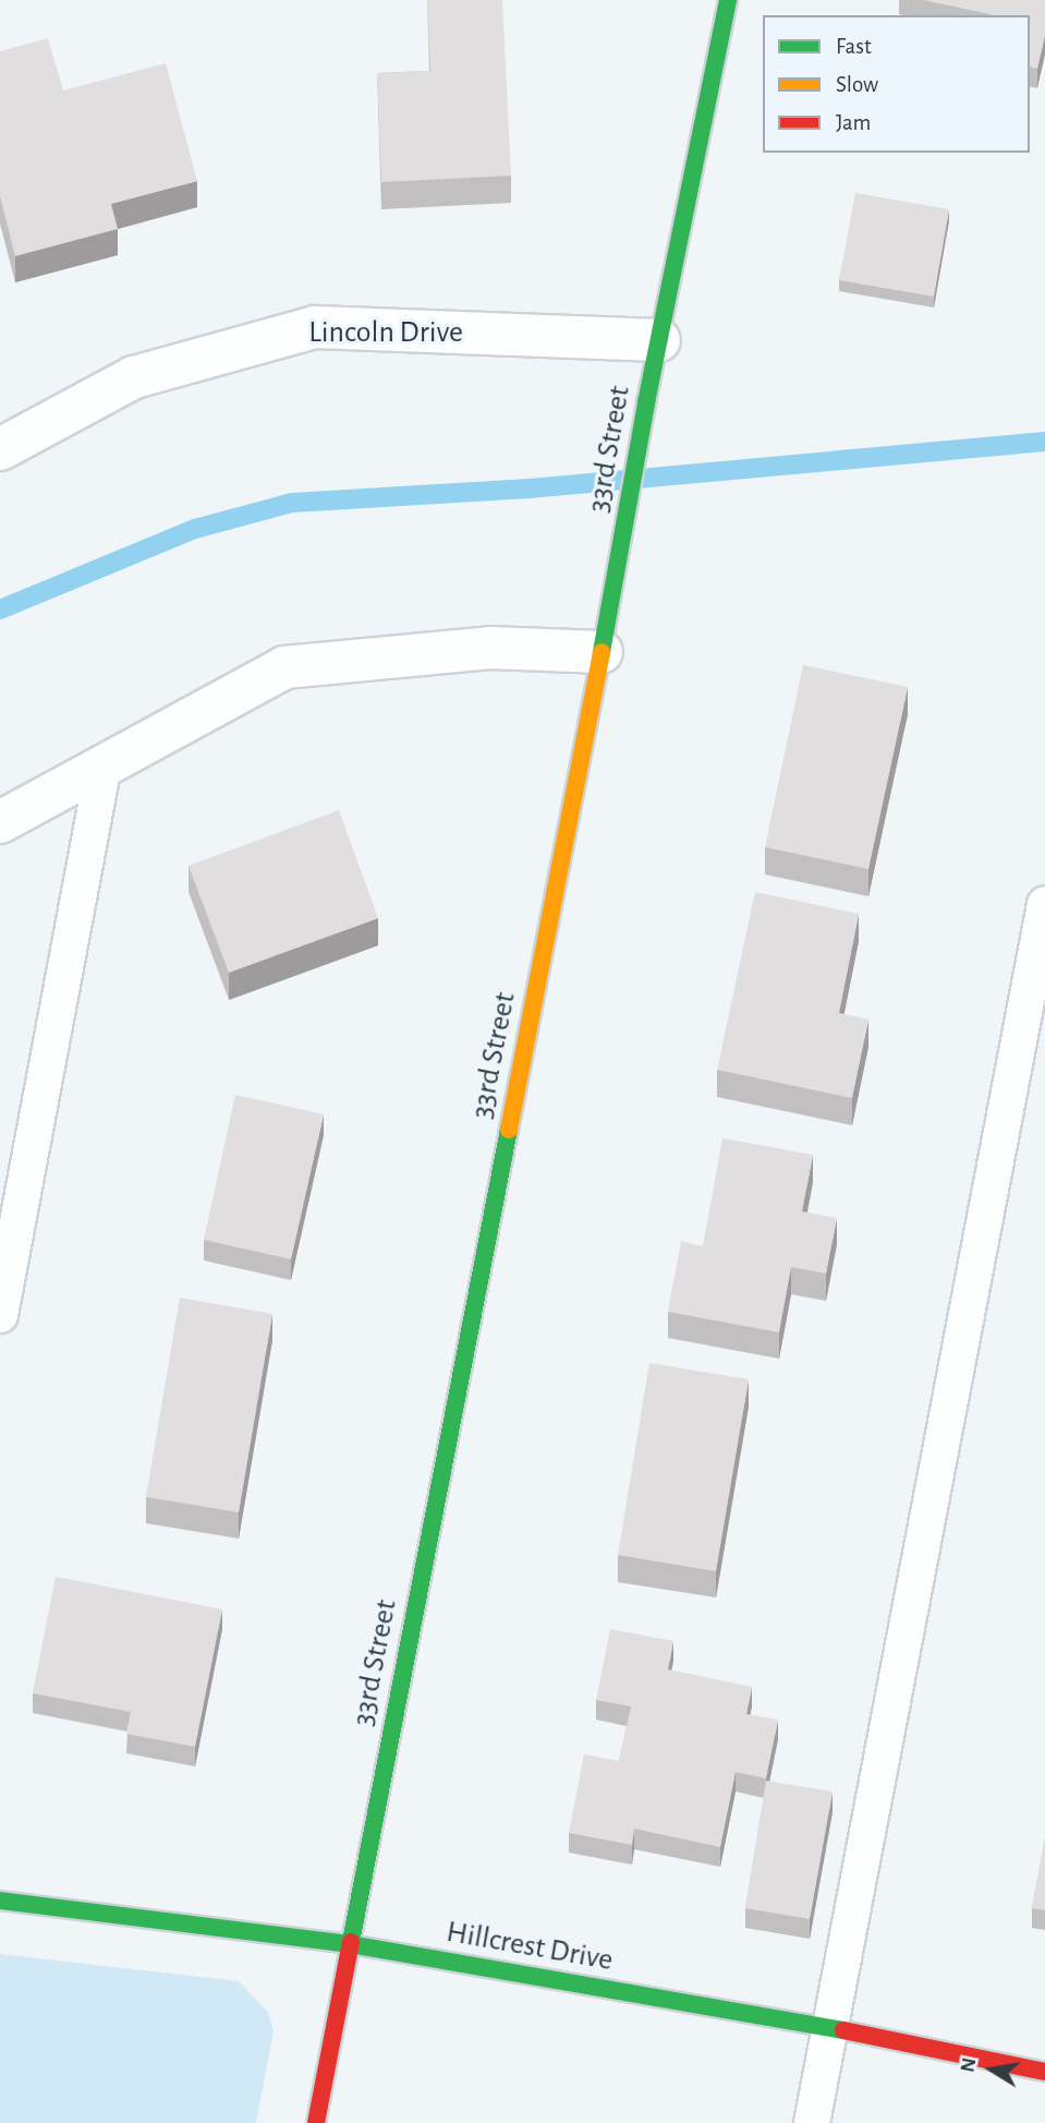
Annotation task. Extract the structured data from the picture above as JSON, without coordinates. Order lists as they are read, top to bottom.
{
  "streets": {
    "street": ["Lincoln Drive", "33rd Street", "Hillcrest Drive"]
  },
  "crossings": [
    ["Lincoln Drive", "33rd Street"],
    ["33rd Street", "Hillcrest Drive"]
  ],
  "legend": ["Fast", "Slow", "Jam"],
  "north": "left"
}
